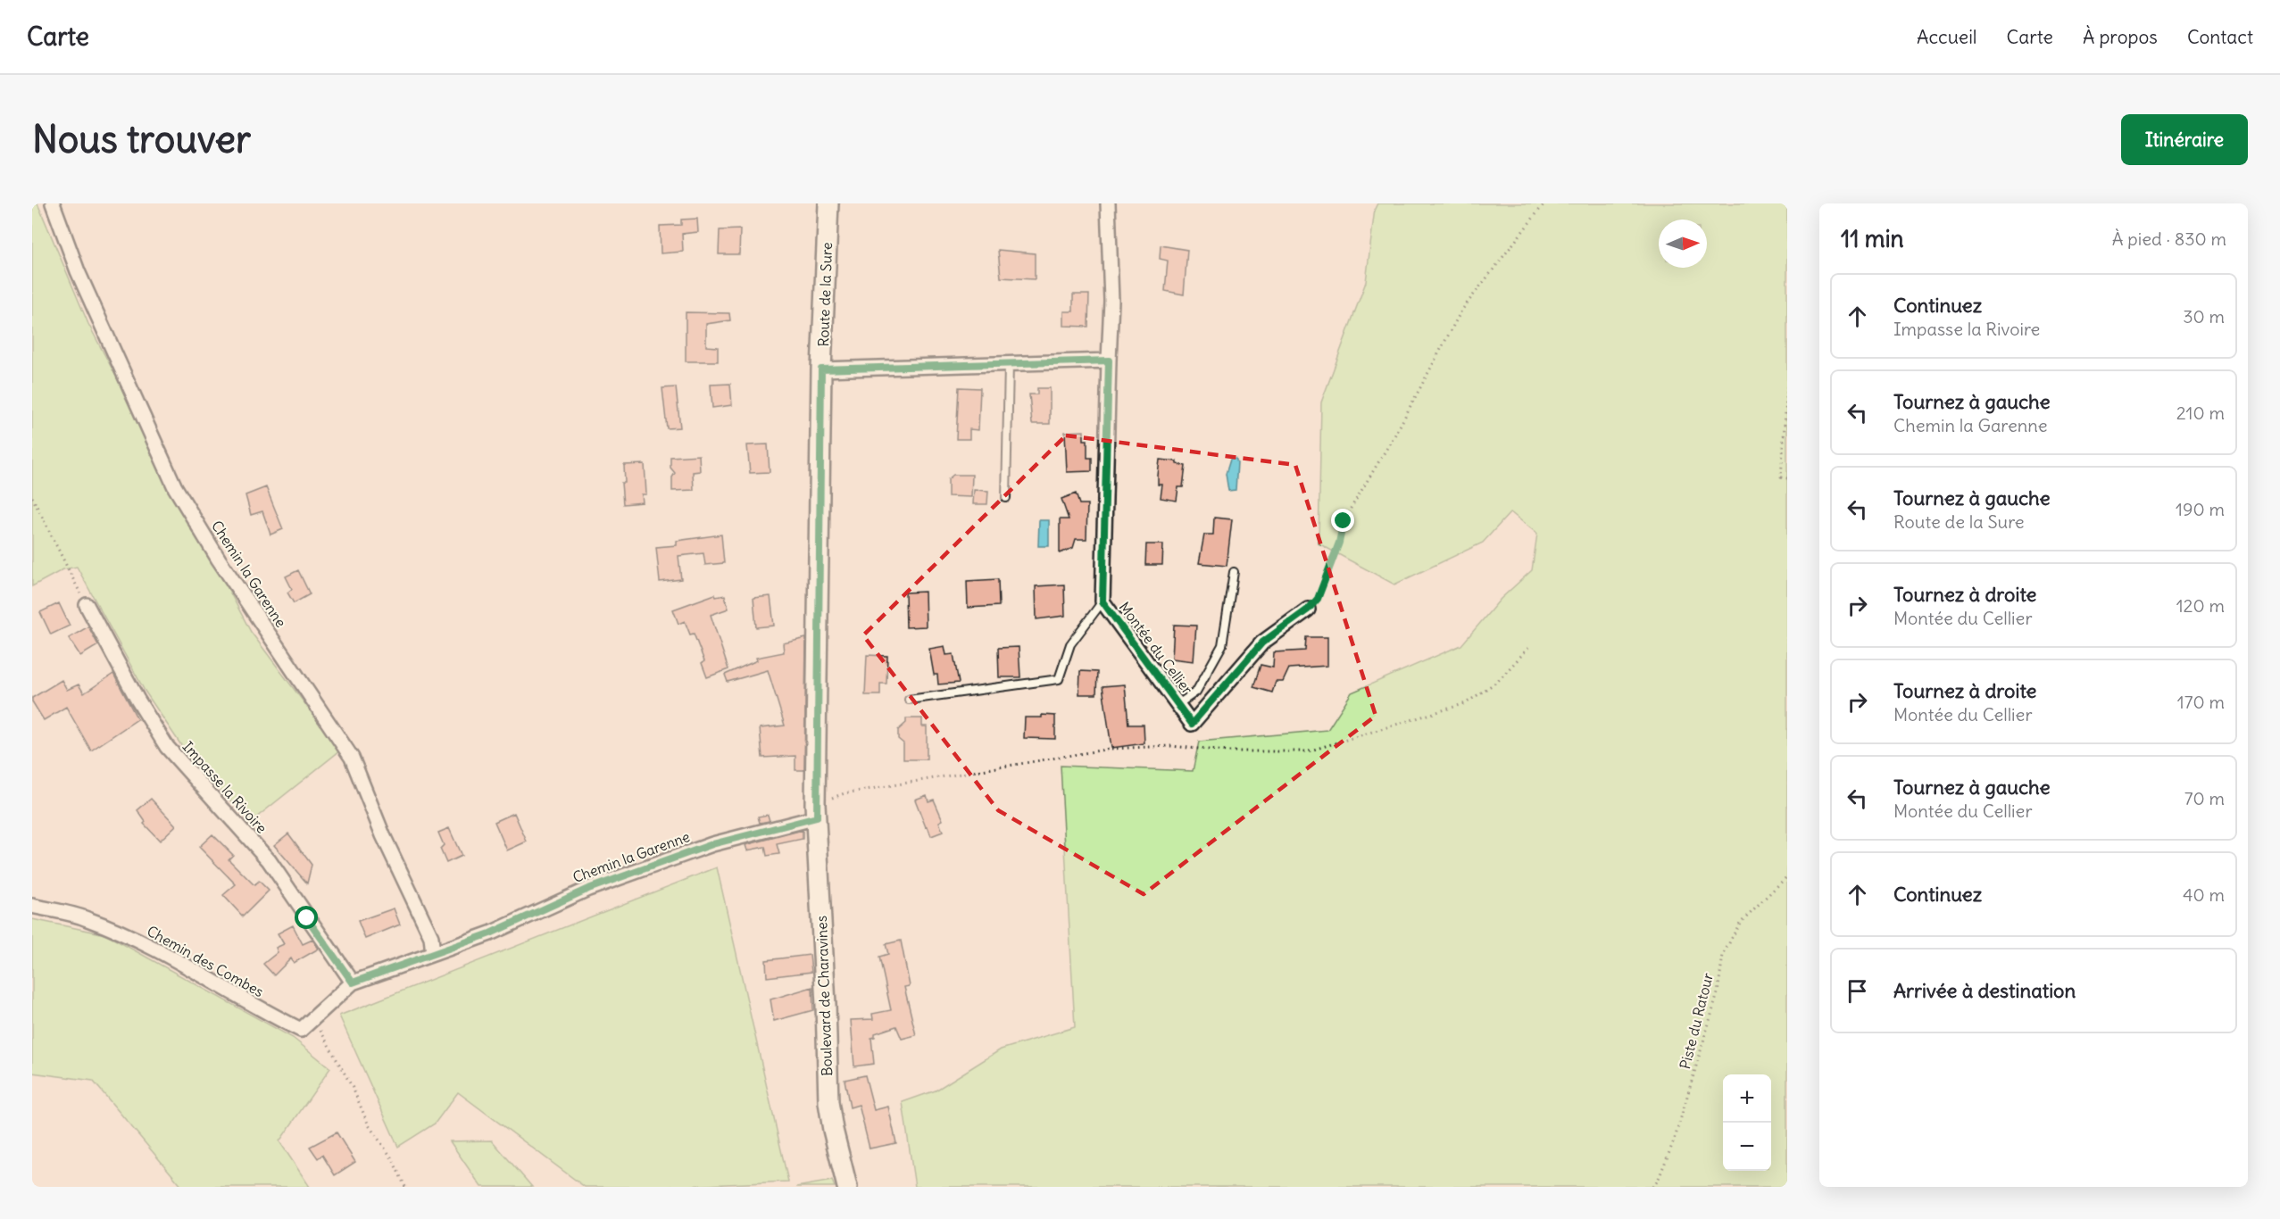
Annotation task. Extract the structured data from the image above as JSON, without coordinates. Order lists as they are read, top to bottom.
{
  "streets": {
    "main road": ["Route de la Sure", "Boulevard de Charavines"],
    "street": [
      "Chemin la Garenne",
      "Montée du Cellier",
      "Impasse la Rivoire",
      "Chemin des Combes"
    ],
    "path": ["Piste du Ratour"]
  },
  "crossings": [
    ["Route de la Sure", "Chemin la Garenne"],
    ["Route de la Sure", "Boulevard de Charavines"],
    ["Chemin la Garenne", "Impasse la Rivoire"],
    ["Chemin la Garenne", "Chemin des Combes"],
    ["Chemin la Garenne", "Boulevard de Charavines"]
  ],
  "north": "right",
  "page": {
    "header": "Carte",
    "nav": [
      "Accueil",
      "Carte",
      "À propos",
      "Contact"
    ],
    "buttons": "Itinéraire",
    "title": "Nous trouver",
    "heading": ["11 min", "À pied · 830 m"],
    "list": [
      ["Continuez", "Impasse la Rivoire", "30 m"],
      ["Tournez à gauche", "Chemin la Garenne", "210 m"],
      ["Tournez à gauche", "Route de la Sure", "190 m"],
      ["Tournez à droite", "Montée du Cellier", "120 m"],
      ["Tournez à droite", "Montée du Cellier", "170 m"],
      ["Tournez à gauche", "Montée du Cellier", "70 m"],
      ["Continuez", "40 m"],
      "Arrivée à destination"
    ],
    "map_buttons": ["+", "−"]
  }
}
